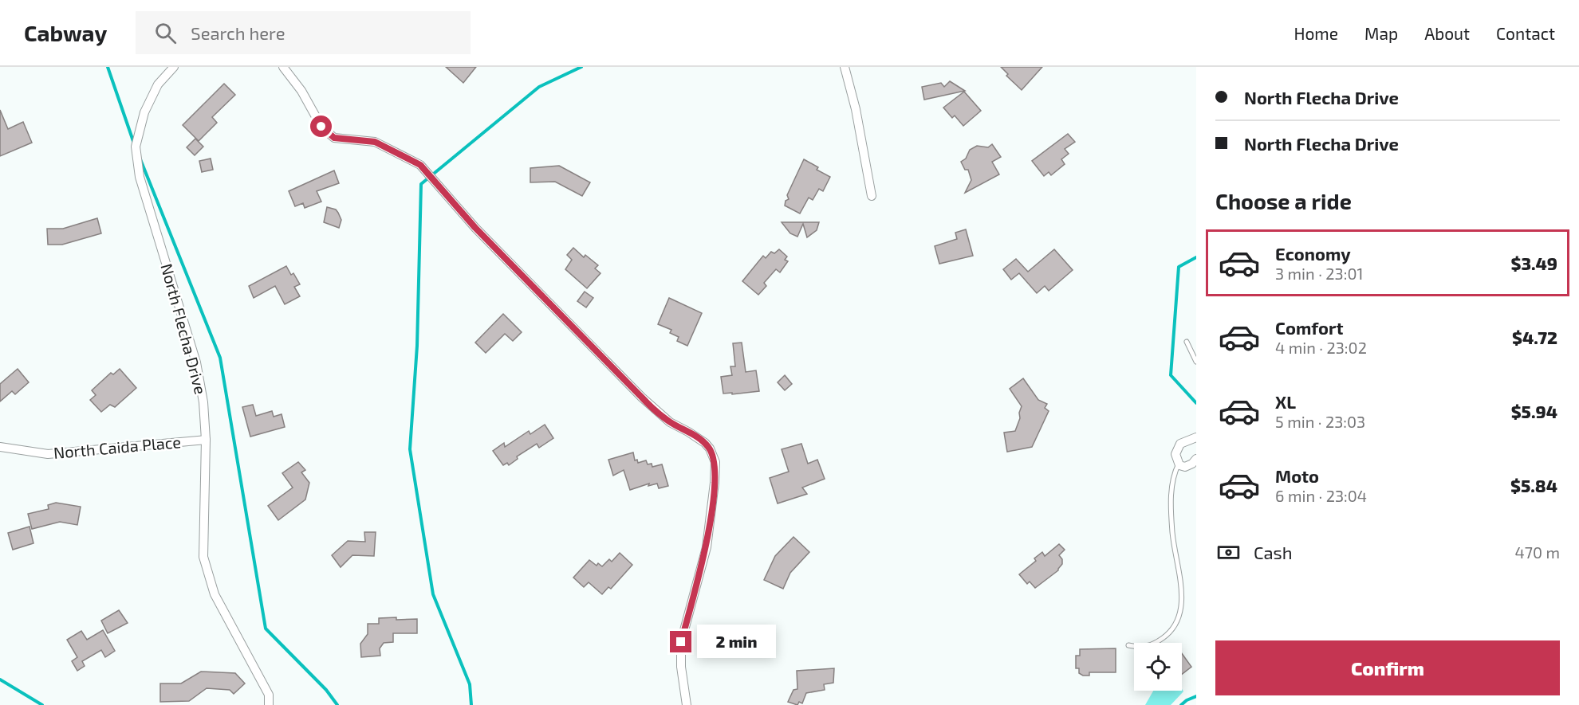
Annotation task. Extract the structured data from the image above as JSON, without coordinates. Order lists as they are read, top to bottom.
{
  "streets": {
    "street": ["North Flecha Drive", "North Caida Place"]
  },
  "crossings": [
    ["North Flecha Drive", "North Caida Place"]
  ],
  "page": {
    "header": "Cabway",
    "search": "Search here",
    "nav": [
      "Home",
      "Map",
      "About",
      "Contact"
    ],
    "banner": ["North Flecha Drive", "North Flecha Drive"],
    "heading": "Choose a ride",
    "list": [
      {
        "name": "Economy",
        "note": "3 min · 23:01",
        "value": "$3.49"
      },
      {
        "name": "Comfort",
        "note": "4 min · 23:02",
        "value": "$4.72"
      },
      {
        "name": "XL",
        "note": "5 min · 23:03",
        "value": "$5.94"
      },
      {
        "name": "Moto",
        "note": "6 min · 23:04",
        "value": "$5.84"
      }
    ],
    "pay": ["Cash", "470 m"],
    "bubble": "2 min",
    "buttons": "Confirm"
  }
}
